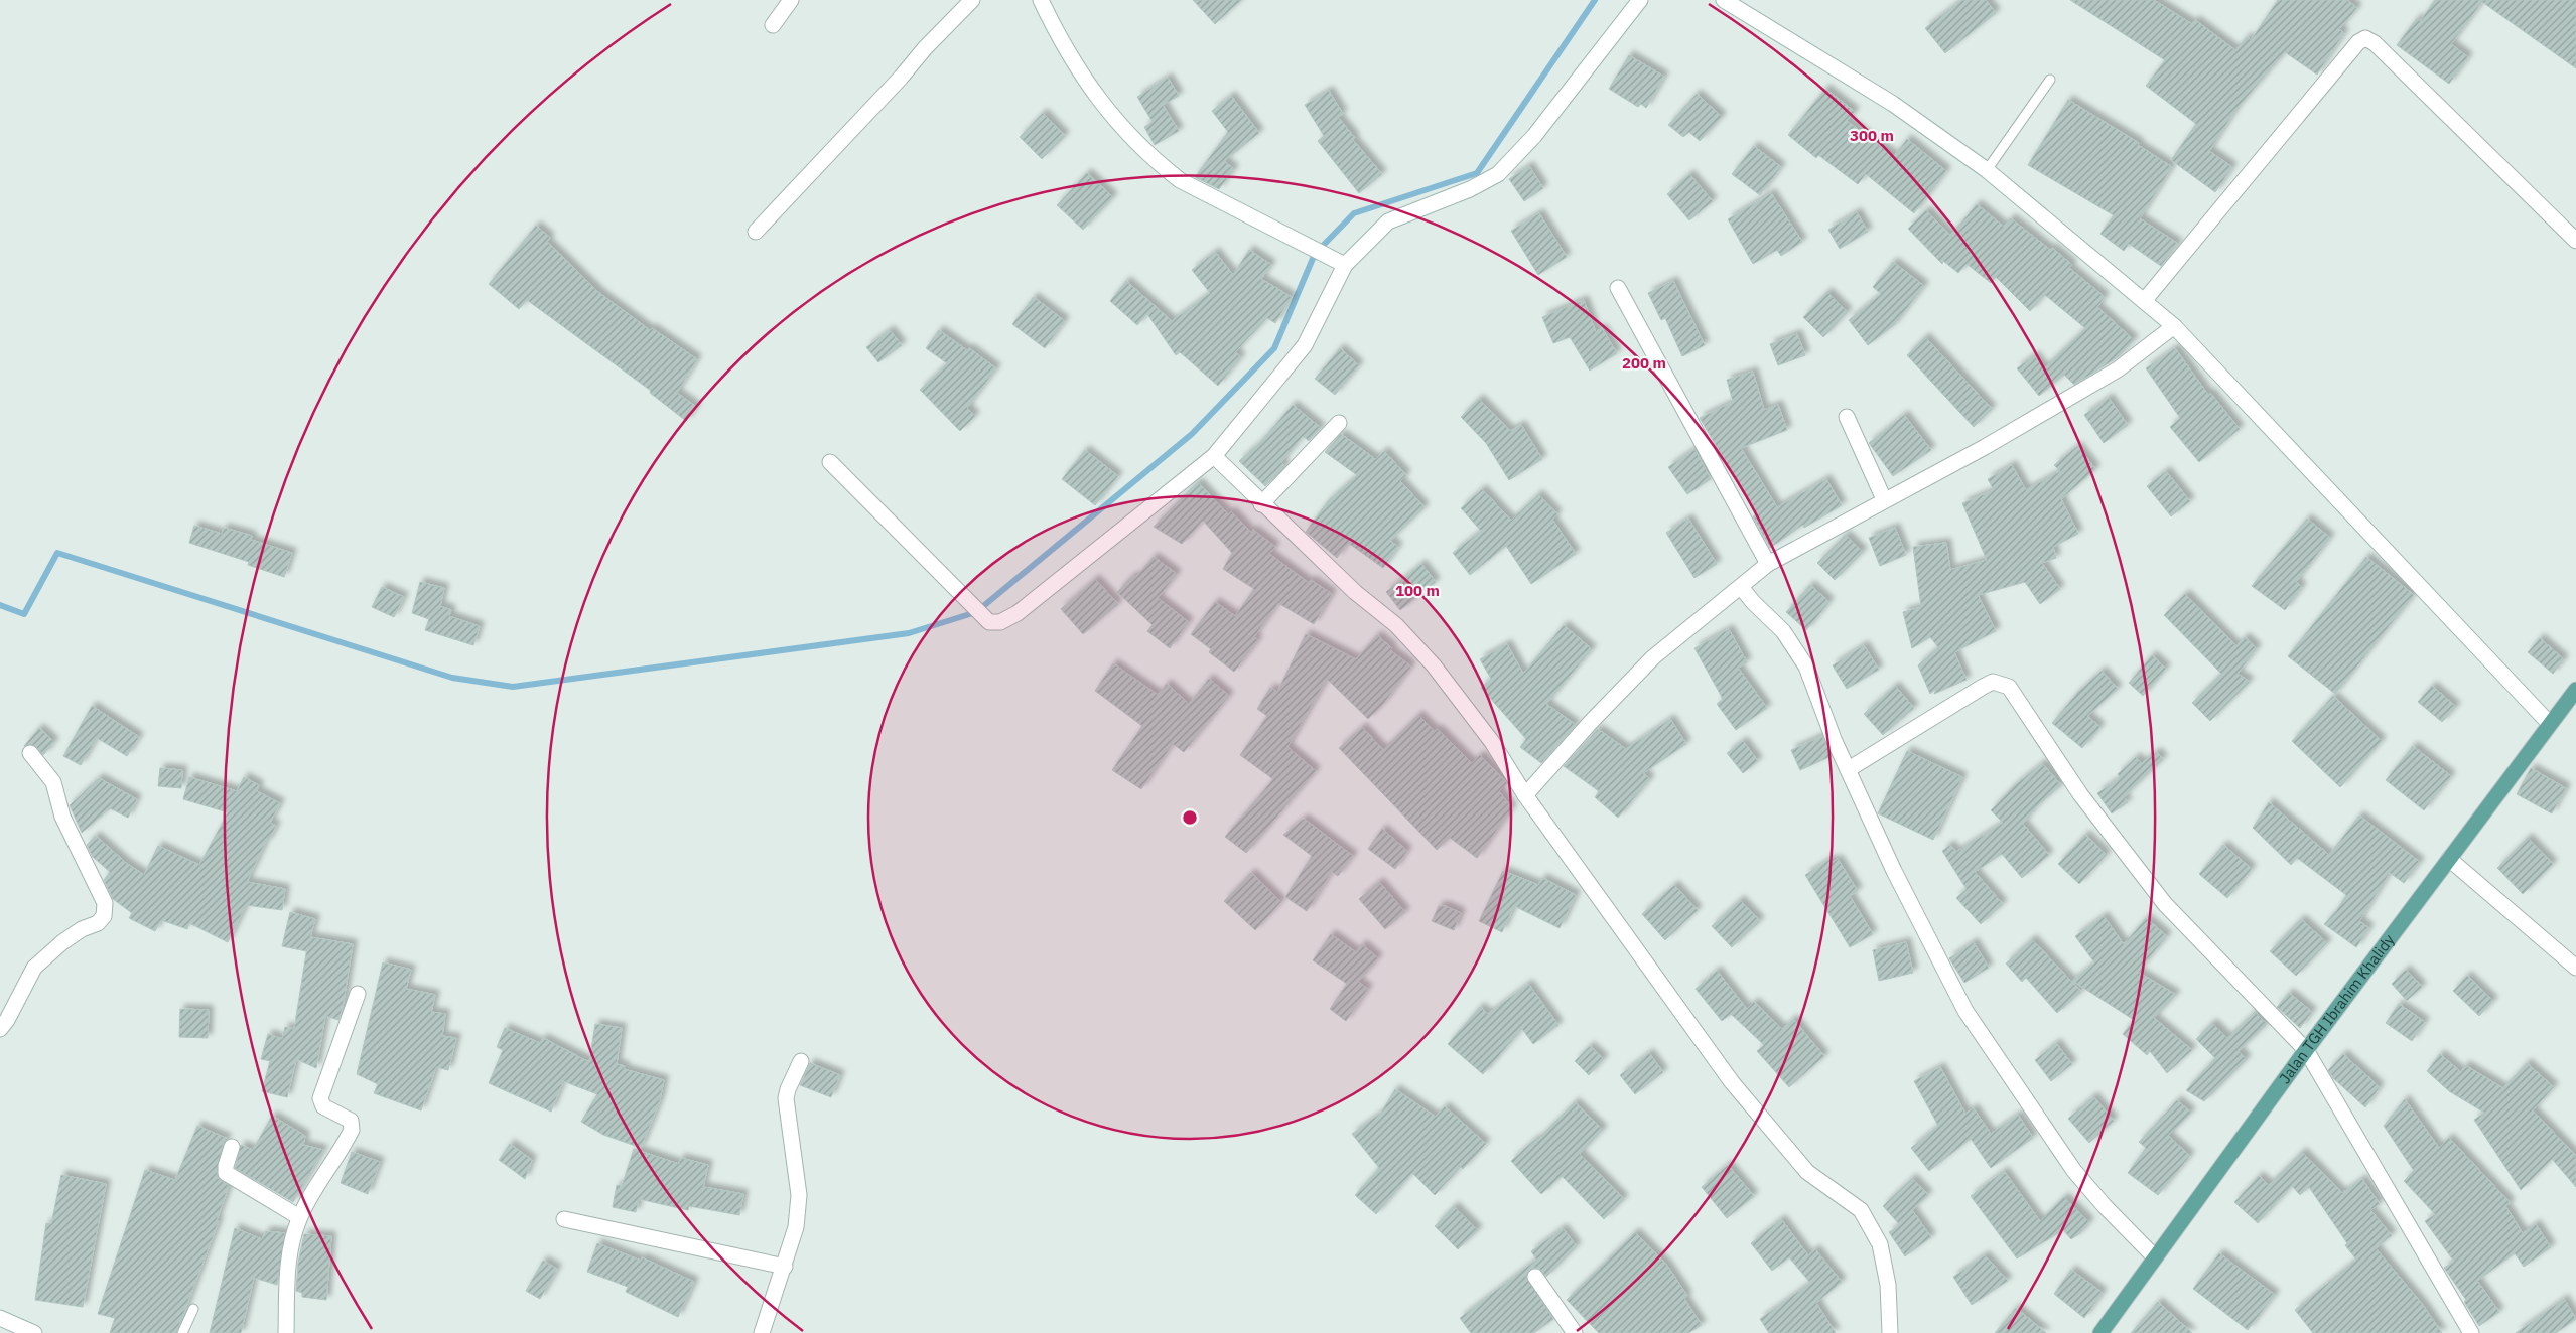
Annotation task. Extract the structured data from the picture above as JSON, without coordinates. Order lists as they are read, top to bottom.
{
  "streets": {
    "main road": ["Jalan TGH Ibrahim Khalidy"]
  },
  "rings": ["300 m", "200 m", "100 m"]
}
